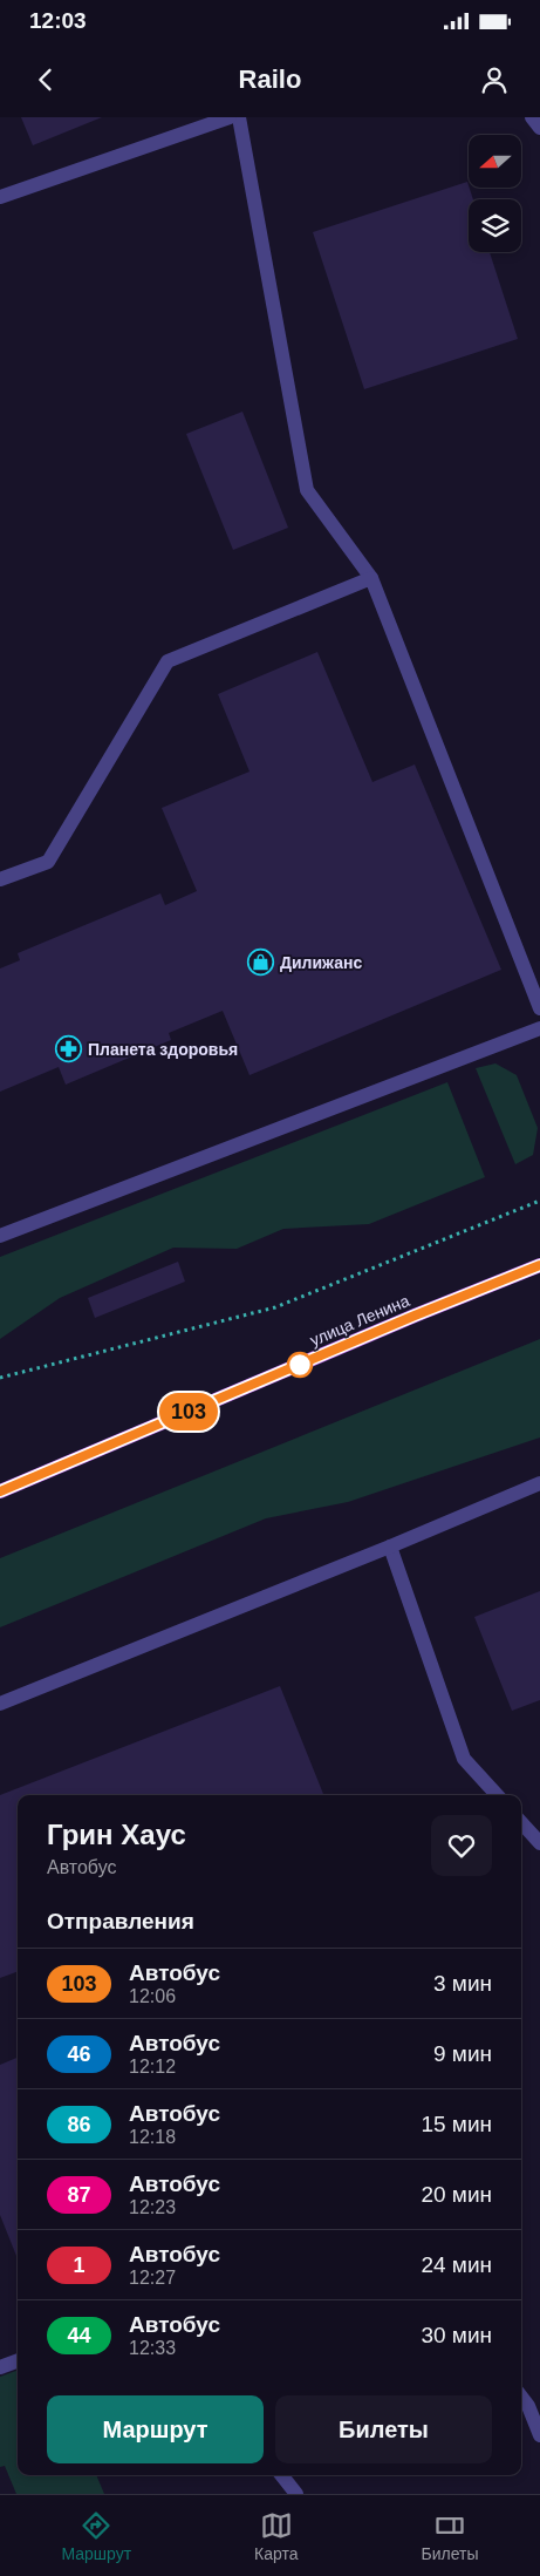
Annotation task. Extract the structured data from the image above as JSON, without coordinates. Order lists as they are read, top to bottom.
{
  "streets": {
    "main road": ["улица Ленина"]
  },
  "places": {
    "shop": ["Дилижанс"],
    "pharmacy": ["Планета здоровья"]
  },
  "lines": ["bus line 103"],
  "north": "left",
  "page": {
    "status": "12:03",
    "header": "Railo",
    "on_map": "103",
    "heading": [
      ["Грин Хаус", "Автобус"],
      "Отправления"
    ],
    "list": [
      {
        "mark": "103",
        "name": "Автобус",
        "note": "12:06",
        "value": "3 мин"
      },
      {
        "mark": "46",
        "name": "Автобус",
        "note": "12:12",
        "value": "9 мин"
      },
      {
        "mark": "86",
        "name": "Автобус",
        "note": "12:18",
        "value": "15 мин"
      },
      {
        "mark": "87",
        "name": "Автобус",
        "note": "12:23",
        "value": "20 мин"
      },
      {
        "mark": "1",
        "name": "Автобус",
        "note": "12:27",
        "value": "24 мин"
      },
      {
        "mark": "44",
        "name": "Автобус",
        "note": "12:33",
        "value": "30 мин"
      }
    ],
    "buttons": ["Маршрут", "Билеты"],
    "tabs": ["Маршрут", "Карта", "Билеты"]
  }
}
